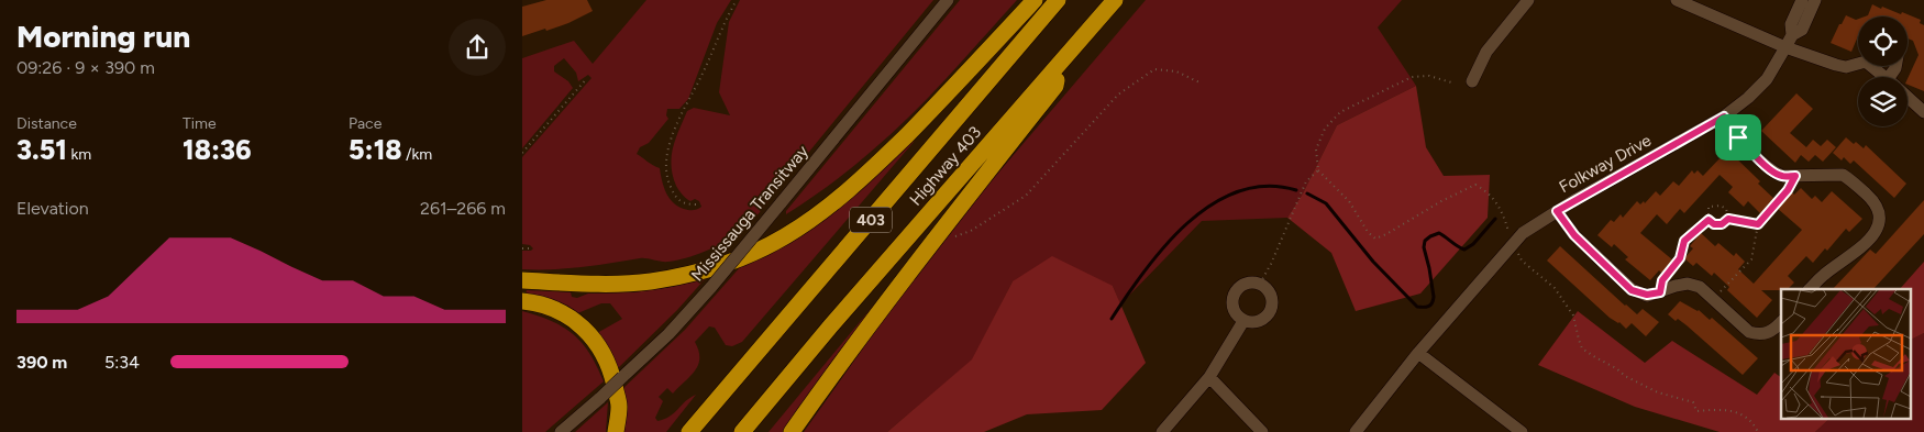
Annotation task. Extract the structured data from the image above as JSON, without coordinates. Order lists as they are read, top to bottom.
{
  "streets": {
    "highway": ["Highway 403", "403"],
    "street": ["Folkway Drive", "Mississauga Transitway"]
  },
  "page": {
    "heading": ["Morning run", "09:26 · 9 × 390 m"],
    "stats": [
      ["Distance", "3.51 km"],
      ["Time", "18:36"],
      ["Pace", "5:18 /km"]
    ],
    "chart": ["Elevation", "261–266 m"],
    "list": [
      {
        "name": "390 m",
        "note": "5:34"
      }
    ]
  }
}
